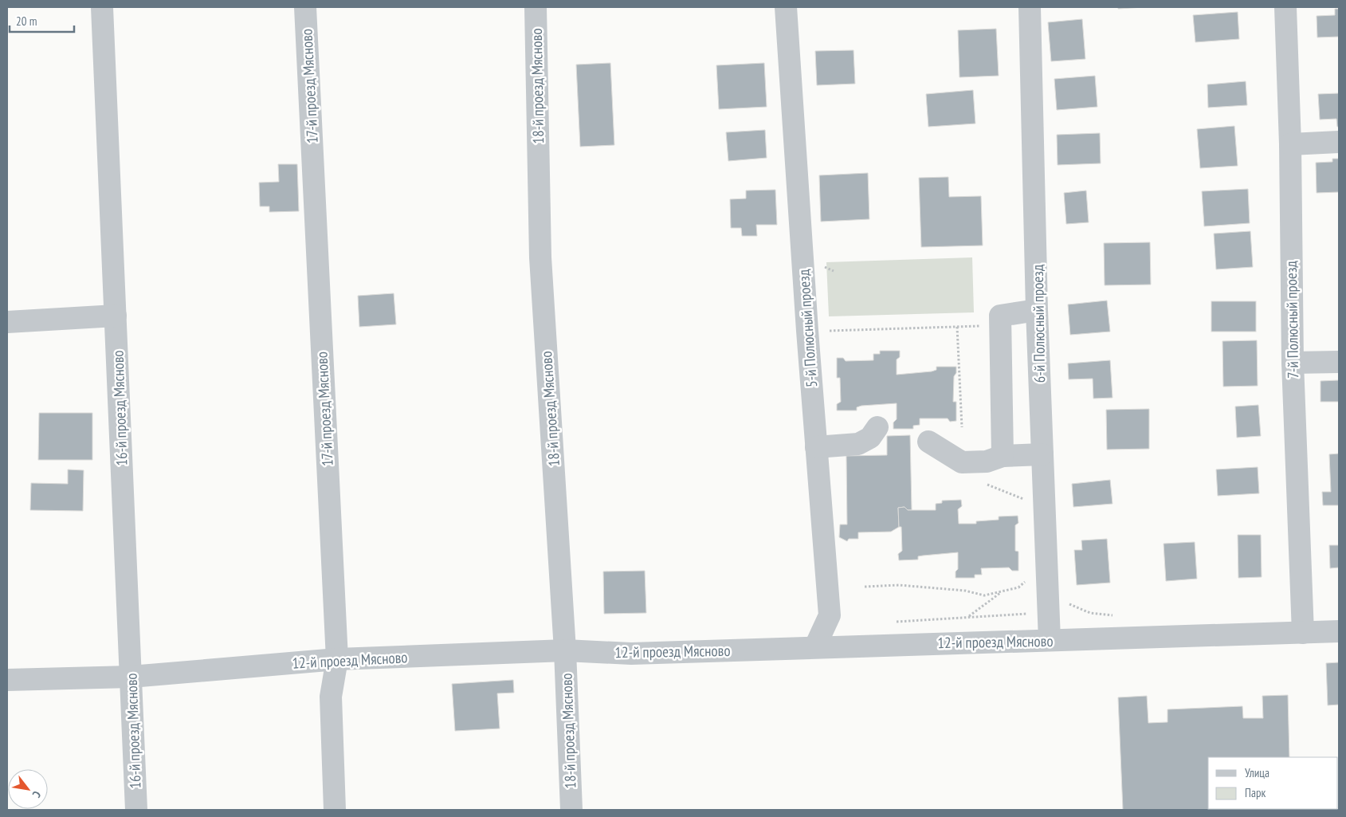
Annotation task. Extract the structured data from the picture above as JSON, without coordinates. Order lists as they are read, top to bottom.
{
  "streets": {
    "street": [
      "17-й проезд Мясново",
      "18-й проезд Мясново",
      "7-й Полюсный проезд",
      "6-й Полюсный проезд",
      "5-й Полюсный проезд",
      "16-й проезд Мясново",
      "12-й проезд Мясново"
    ]
  },
  "crossings": [
    ["17-й проезд Мясново", "12-й проезд Мясново"],
    ["18-й проезд Мясново", "12-й проезд Мясново"],
    ["7-й Полюсный проезд", "12-й проезд Мясново"],
    ["6-й Полюсный проезд", "12-й проезд Мясново"],
    ["5-й Полюсный проезд", "12-й проезд Мясново"],
    ["16-й проезд Мясново", "12-й проезд Мясново"]
  ],
  "legend": ["Улица", "Парк"],
  "scale_bar": "20 m",
  "north": "bottom right"
}
